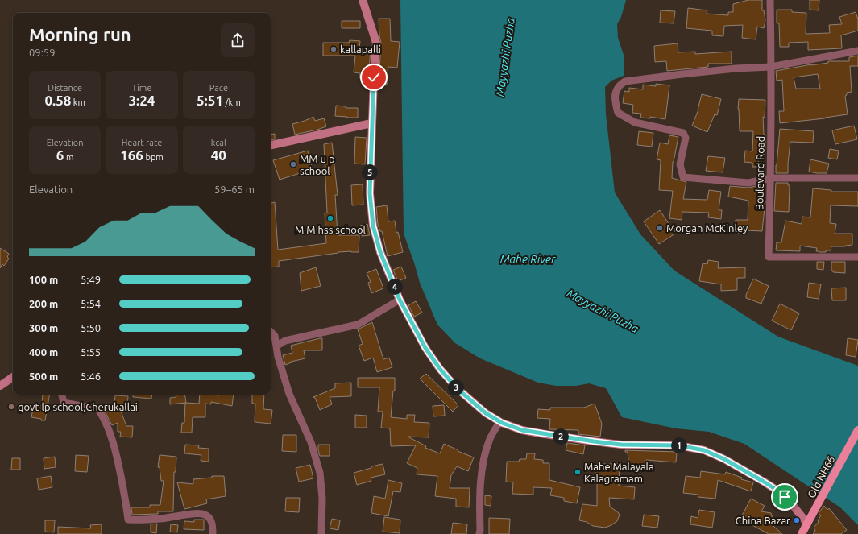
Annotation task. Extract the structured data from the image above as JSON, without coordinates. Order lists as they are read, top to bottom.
{
  "streets": {
    "main road": ["Old NH66"],
    "street": ["Boulevard Road"]
  },
  "water": ["Mayyazhi Puzha", "Mahe River"],
  "places": [
    "kallapalli",
    "MM u p school",
    "M M hss school",
    "Morgan McKinley",
    "govt lp school,Cherukallai",
    "Mahe Malayala Kalagramam",
    "China Bazar"
  ],
  "page": {
    "heading": ["Morning run", "09:59"],
    "stats": [
      ["Distance", "0.58 km"],
      ["Time", "3:24"],
      ["Pace", "5:51 /km"],
      ["Elevation", "6 m"],
      ["Heart rate", "166 bpm"],
      ["kcal", "40"]
    ],
    "pins": [
      "5",
      "4",
      "3",
      "2",
      "1"
    ],
    "chart": ["Elevation", "59–65 m"],
    "list": [
      {
        "name": "100 m",
        "note": "5:49"
      },
      {
        "name": "200 m",
        "note": "5:54"
      },
      {
        "name": "300 m",
        "note": "5:50"
      },
      {
        "name": "400 m",
        "note": "5:55"
      },
      {
        "name": "500 m",
        "note": "5:46"
      }
    ]
  }
}
